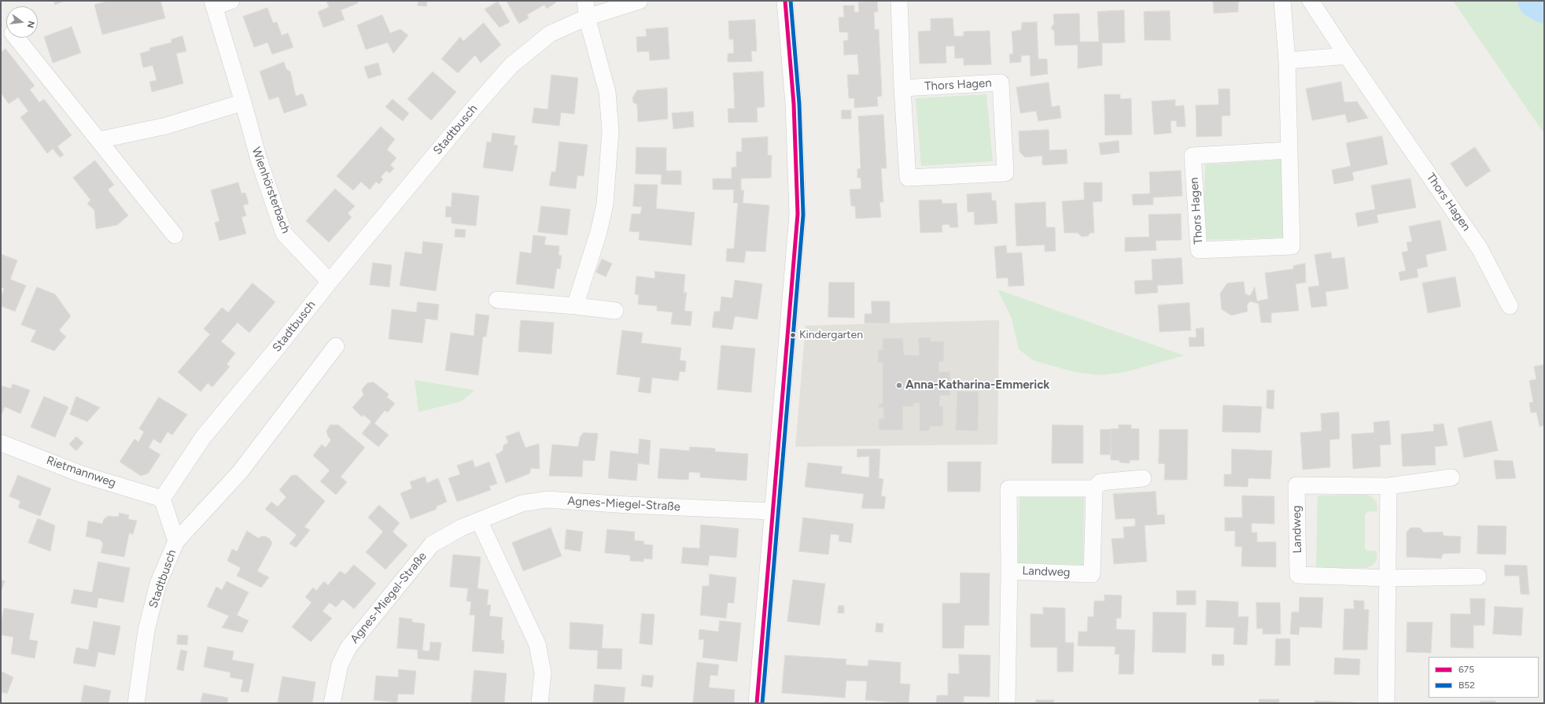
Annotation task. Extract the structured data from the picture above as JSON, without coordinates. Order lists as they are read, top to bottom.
{
  "streets": {
    "street": [
      "Thors Hagen",
      "Stadtbusch",
      "Wienhörsterbach",
      "Rietmannweg",
      "Agnes-Miegel-Straße",
      "Landweg"
    ]
  },
  "crossings": [
    ["Stadtbusch", "Wienhörsterbach"],
    ["Stadtbusch", "Rietmannweg"]
  ],
  "places": ["Kindergarten", "Anna-Katharina-Emmerick"],
  "lines": ["transit line 675", "transit line B52"],
  "legend": ["675", "B52"],
  "north": "right"
}
